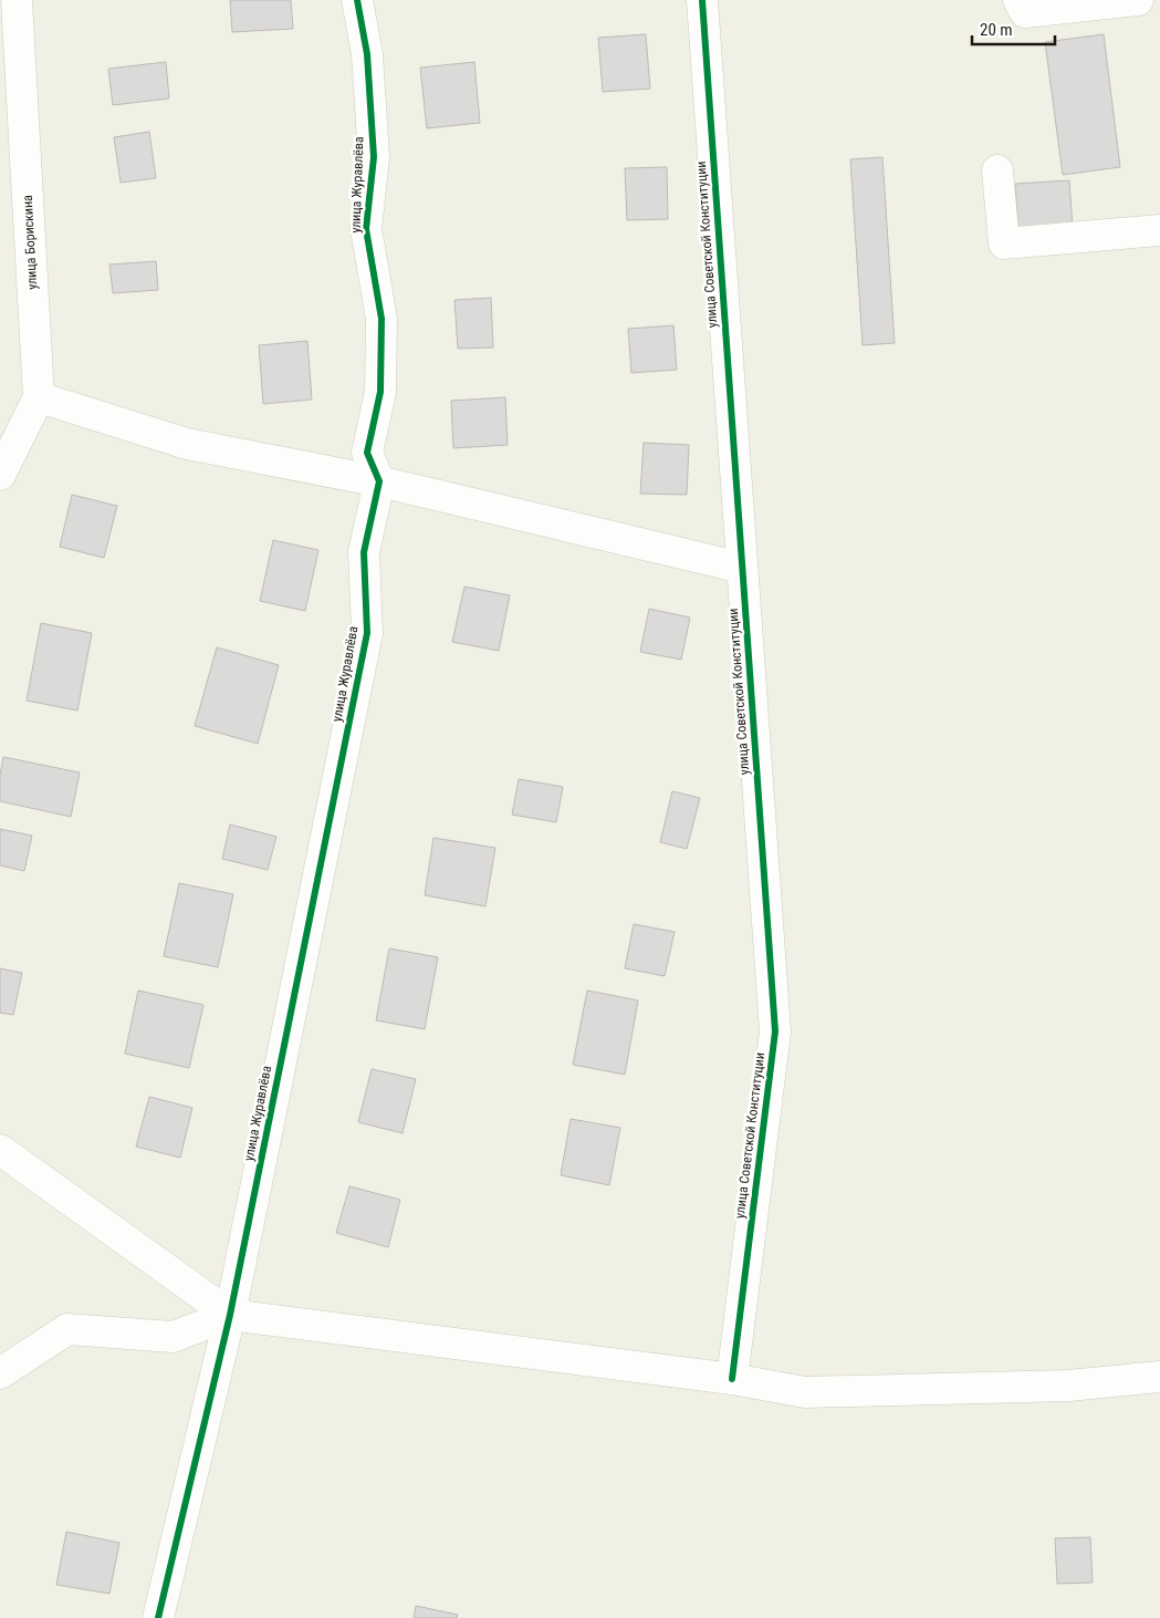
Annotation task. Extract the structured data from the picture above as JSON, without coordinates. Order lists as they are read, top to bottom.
{
  "streets": {
    "street": ["улица Журавлёва", "улица Борискина", "улица Советской Конституции"]
  },
  "scale_bar": "20 m"
}
